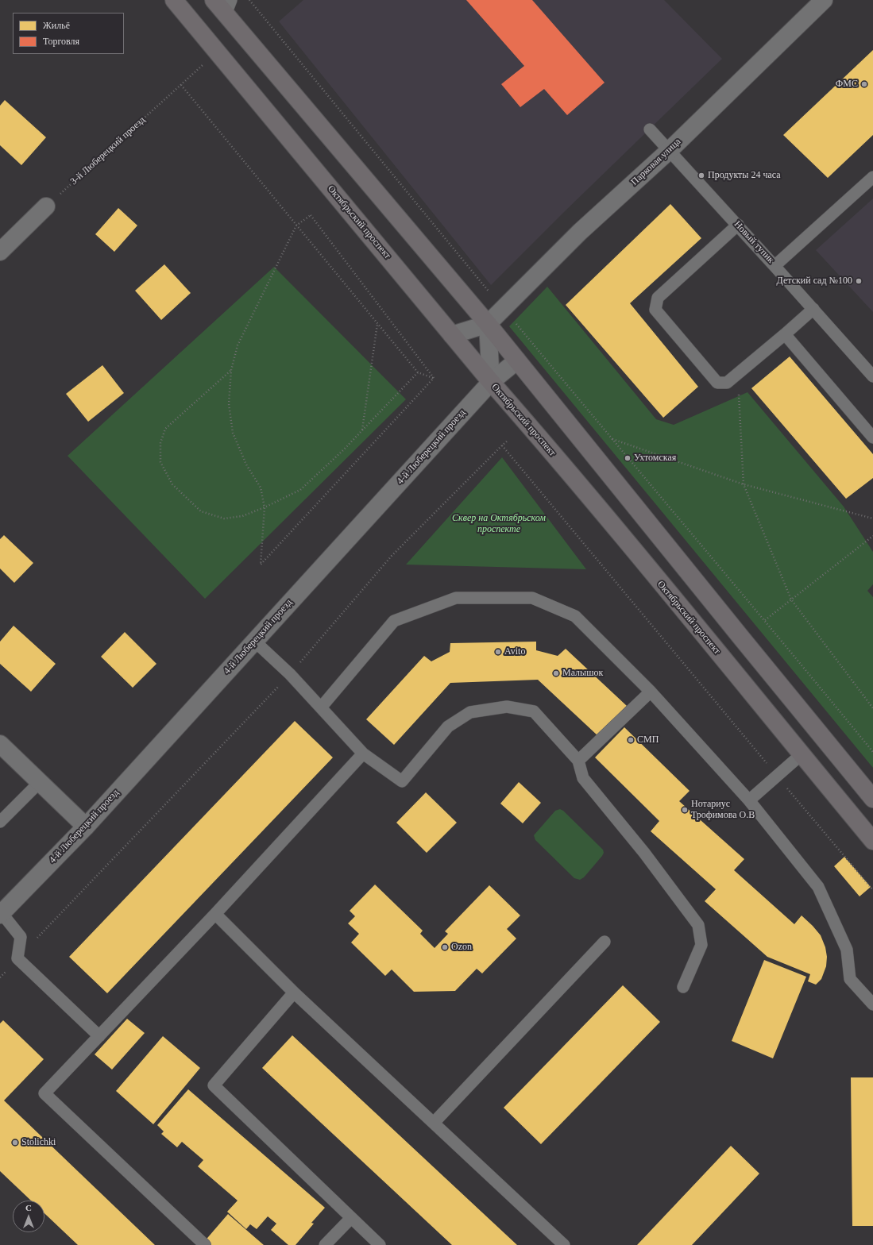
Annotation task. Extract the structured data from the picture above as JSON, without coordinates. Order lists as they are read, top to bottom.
{
  "streets": {
    "main road": ["Октябрьский проспект"],
    "street": ["Парковая улица", "4-й Люберецкий проезд"],
    "lane": ["Новый тупик"],
    "path": ["3-й Люберецкий проезд"]
  },
  "crossings": [
    ["3-й Люберецкий проезд", "Октябрьский проспект"],
    ["Парковая улица", "Новый тупик"],
    ["Октябрьский проспект", "4-й Люберецкий проезд"]
  ],
  "parks": ["Сквер на Октябрьском проспекте"],
  "places": [
    "ФМС",
    "Продукты 24 часа",
    "Детский сад №100",
    "Ухтомская",
    "Avito",
    "Малышок",
    "СМП",
    "Нотариус Трофимова О.В",
    "Ozon",
    "Stolichki"
  ],
  "legend": ["Жильё", "Торговля"],
  "north": "top"
}
